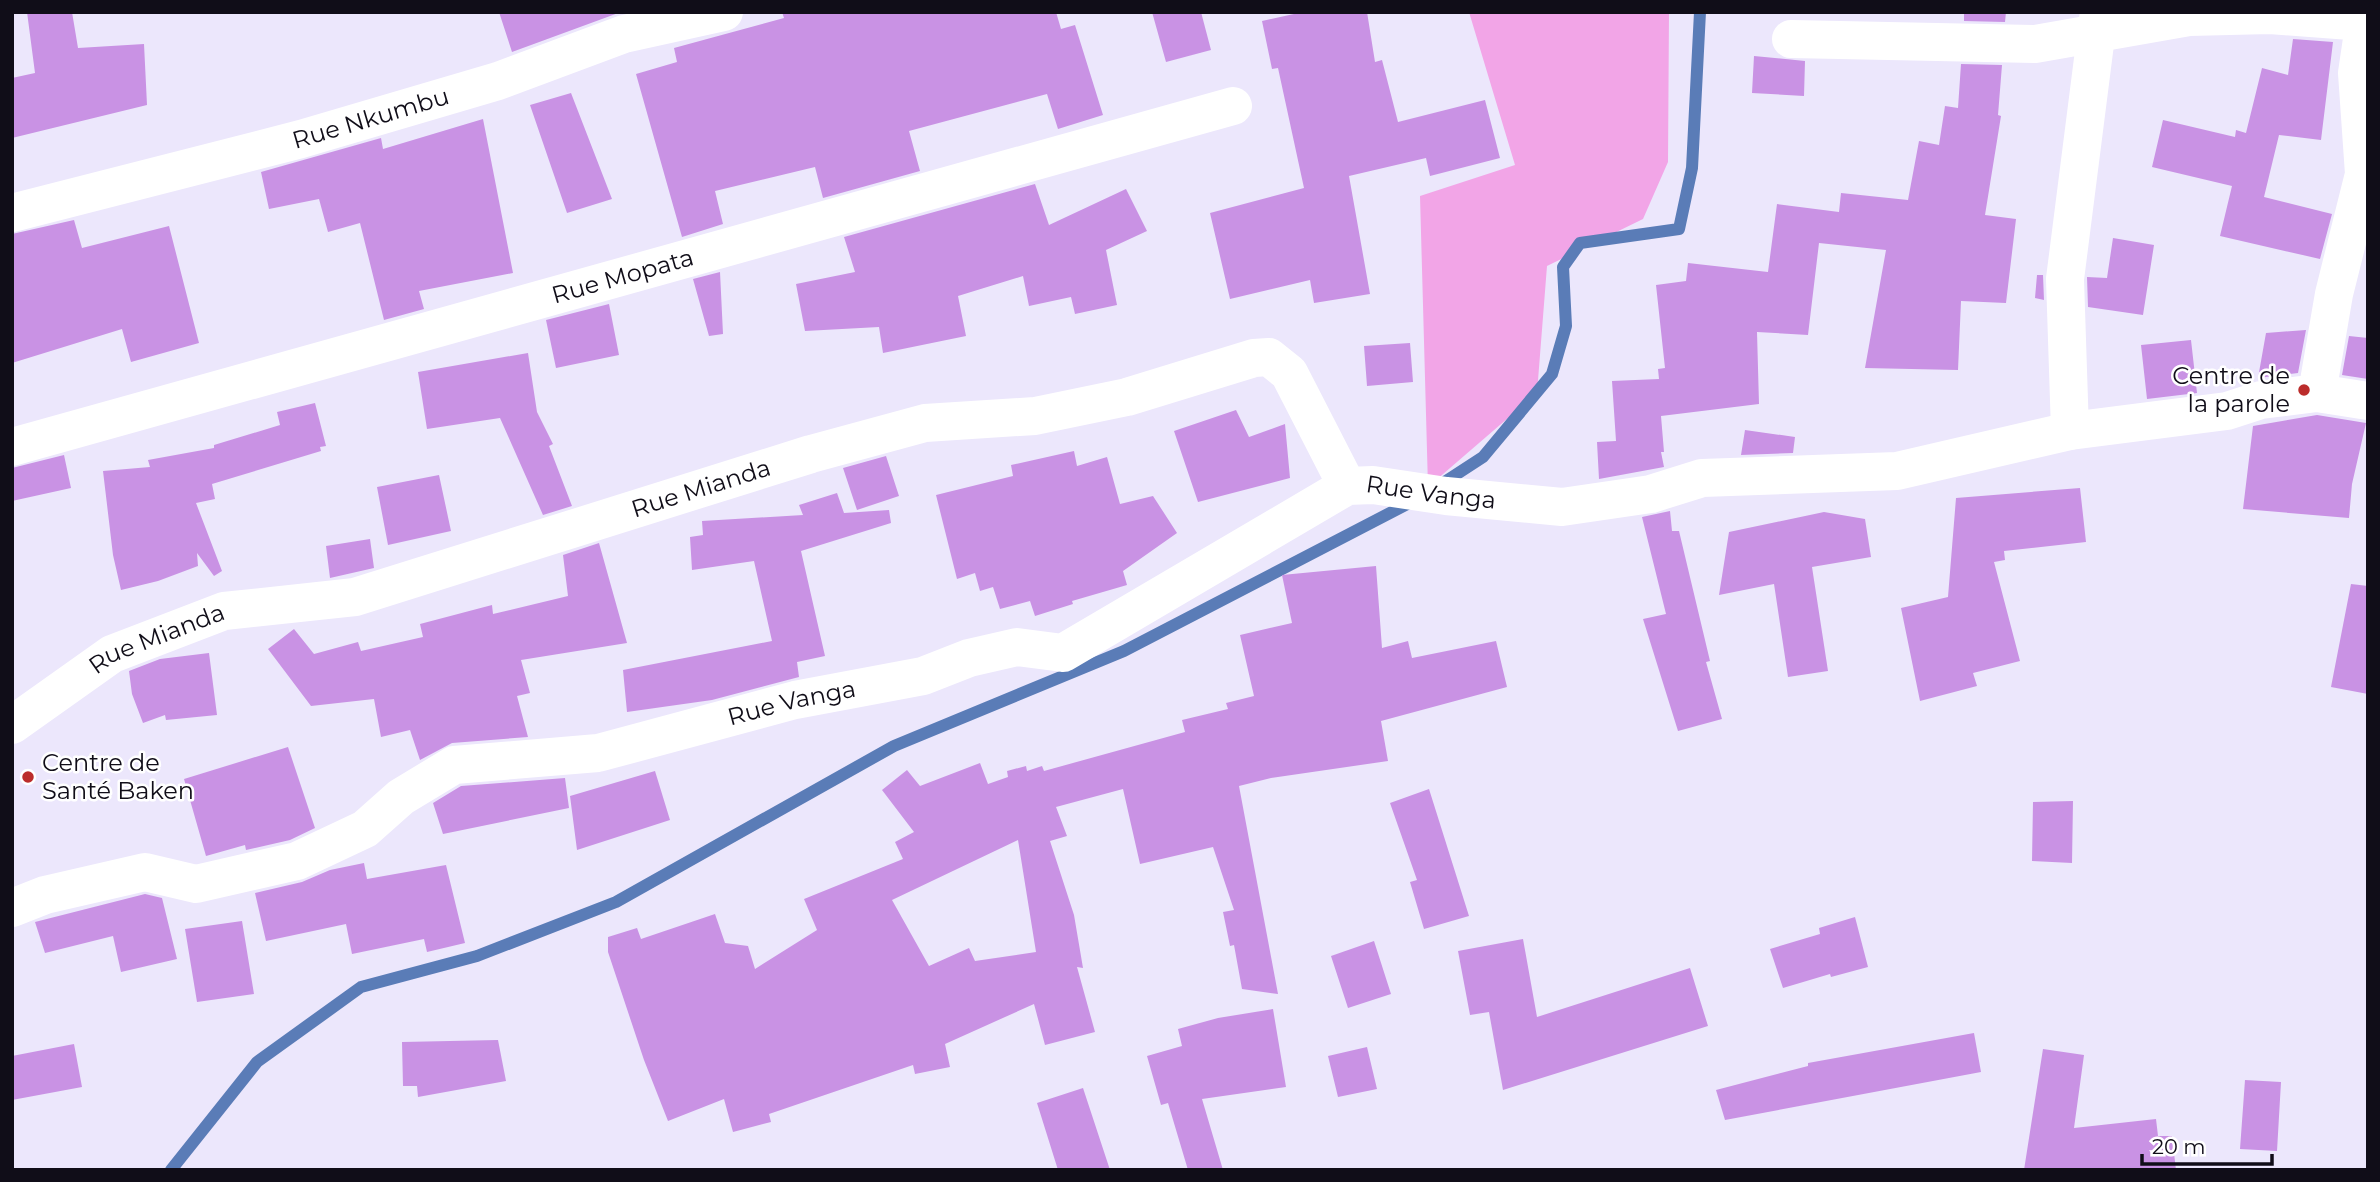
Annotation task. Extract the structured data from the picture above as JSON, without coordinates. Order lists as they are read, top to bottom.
{
  "streets": {
    "street": [
      "Rue Nkumbu",
      "Rue Mopata",
      "Rue Mianda",
      "Rue Vanga"
    ]
  },
  "crossings": [
    ["Rue Mianda", "Rue Vanga"]
  ],
  "places": ["Centre de la parole", "Centre de Santé Baken"],
  "scale_bar": "20 m"
}
